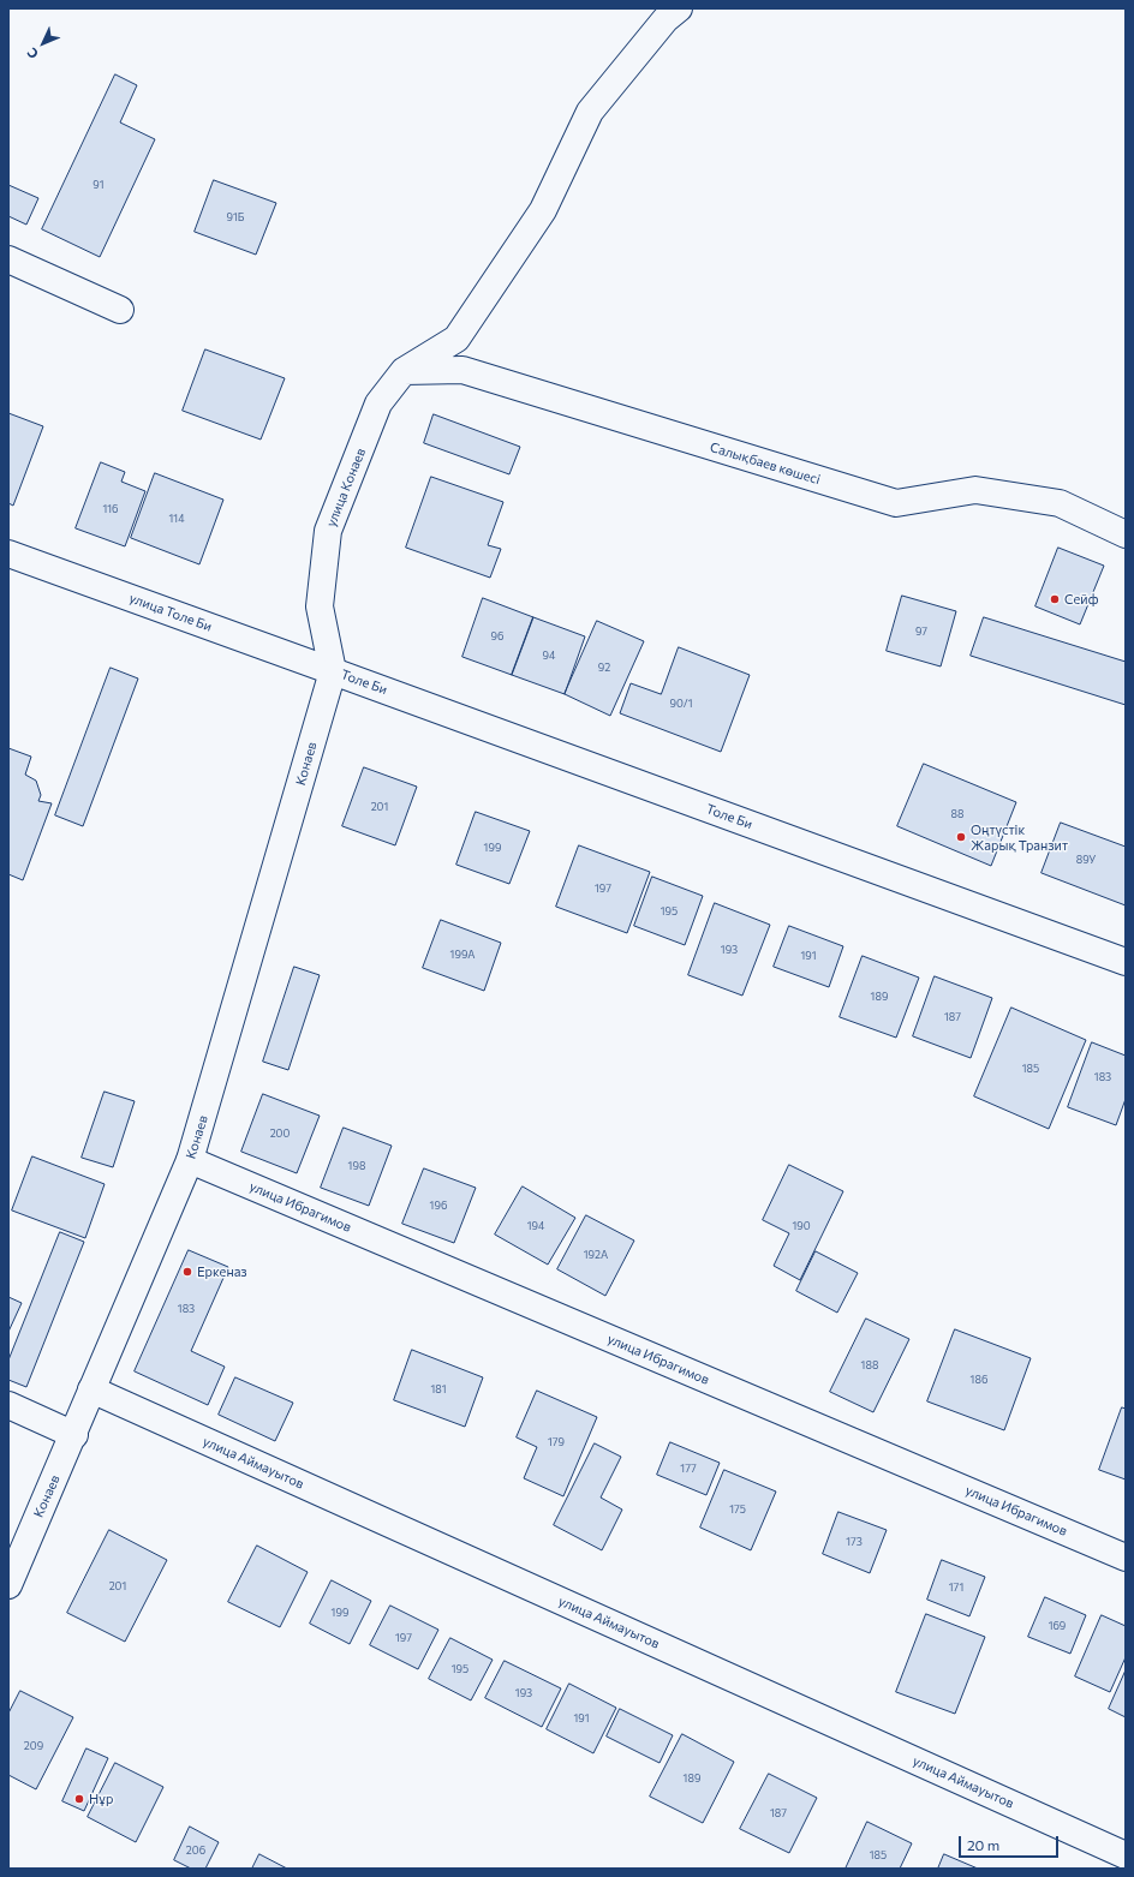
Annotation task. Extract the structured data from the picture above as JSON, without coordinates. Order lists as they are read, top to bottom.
{
  "streets": {
    "street": [
      "Салықбаев көшесі",
      "улица Конаев",
      "улица Толе Би",
      "Толе Би",
      "Конаев",
      "улица Ибрагимов",
      "улица Аймауытов"
    ]
  },
  "crossings": [
    ["Салықбаев көшесі", "улица Конаев"],
    ["улица Конаев", "улица Толе Би"],
    ["улица Конаев", "Толе Би"],
    ["улица Конаев", "Конаев"],
    ["улица Толе Би", "Толе Би"],
    ["улица Толе Би", "Конаев"],
    ["Толе Би", "Конаев"],
    ["Конаев", "улица Ибрагимов"],
    ["Конаев", "улица Аймауытов"]
  ],
  "places": [
    "Сейф",
    "Оңтүстік Жарық Транзит",
    "Еркеназ",
    "Нұр"
  ],
  "house_numbers": [
    "91",
    "91Б",
    "116",
    "114",
    "97",
    "96",
    "94",
    "92",
    "90/1",
    "201",
    "88",
    "199",
    "89У",
    "197",
    "195",
    "193",
    "199А",
    "191",
    "189",
    "187",
    "185",
    "183",
    "200",
    "198",
    "196",
    "194",
    "190",
    "192А",
    "183",
    "188",
    "186",
    "181",
    "179",
    "177",
    "175",
    "173",
    "201",
    "171",
    "199",
    "169",
    "197",
    "195",
    "193",
    "191",
    "209",
    "189",
    "187",
    "206",
    "185"
  ],
  "scale_bar": "20 m",
  "north": "bottom left"
}
